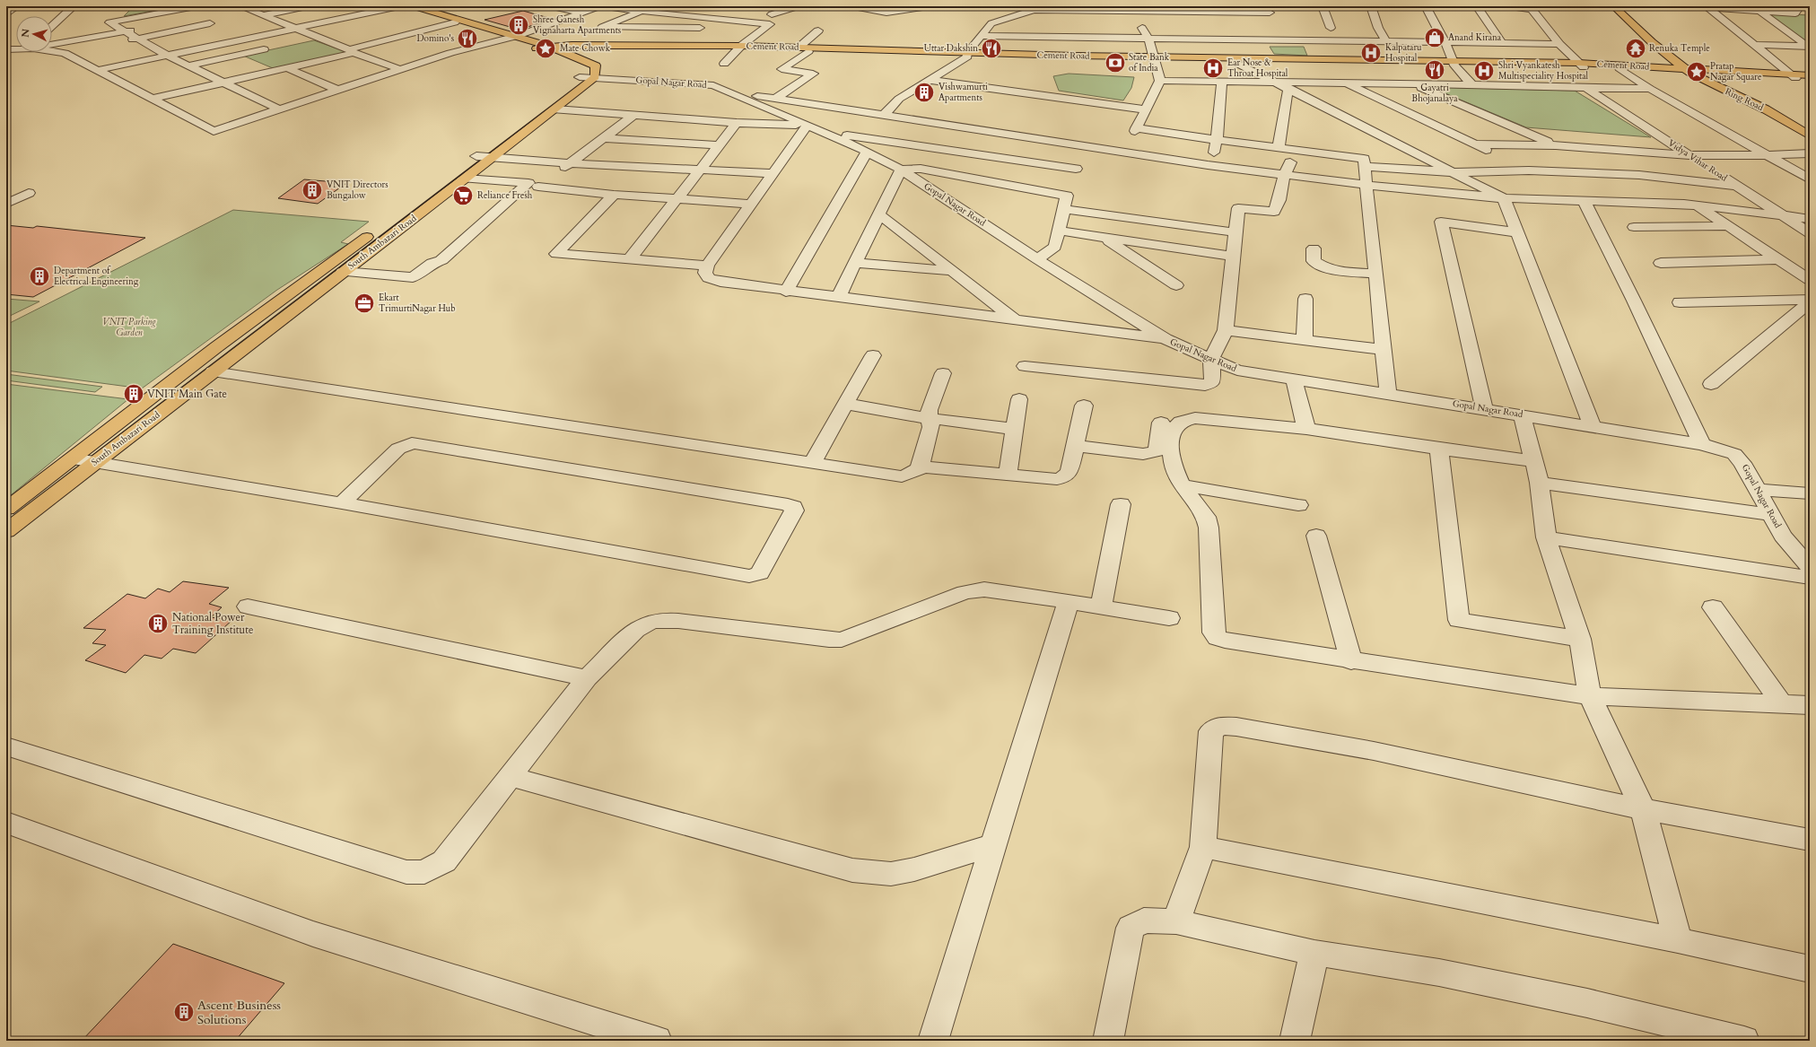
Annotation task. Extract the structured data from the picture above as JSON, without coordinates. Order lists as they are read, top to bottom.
{
  "streets": {
    "main road": ["Cement Road", "Ring Road", "South Ambazari Road"],
    "street": ["Gopal Nagar Road", "Vidya Vihar Road"]
  },
  "crossings": [
    ["Cement Road", "Ring Road"],
    ["Gopal Nagar Road", "South Ambazari Road"]
  ],
  "parks": ["VNIT Parking Garden"],
  "places": {
    "building": [
      "Shree Ganesh Vignaharta Apartments",
      "Vishwamurti Apartments",
      "VNIT Directors Bungalow",
      "Department of Electrical Engineering",
      "VNIT Main Gate",
      "National Power Training Institute",
      "Ascent Business Solutions"
    ],
    "shop": ["Anand Kirana"],
    "restaurant": ["Domino's", "Uttar Dakshin", "Gayatri Bhojanalaya"],
    "place": ["Mate Chowk", "Pratap Nagar Square"],
    "temple": ["Renuka Temple"],
    "hospital": ["Kalpataru Hospital", "Ear Nose & Throat Hospital", "Shri Vyankatesh Multispeciality Hospital"],
    "bank": ["State Bank of India"],
    "supermarket": ["Reliance Fresh"],
    "office": ["Ekart TrimurtiNagar Hub"]
  },
  "north": "left"
}
